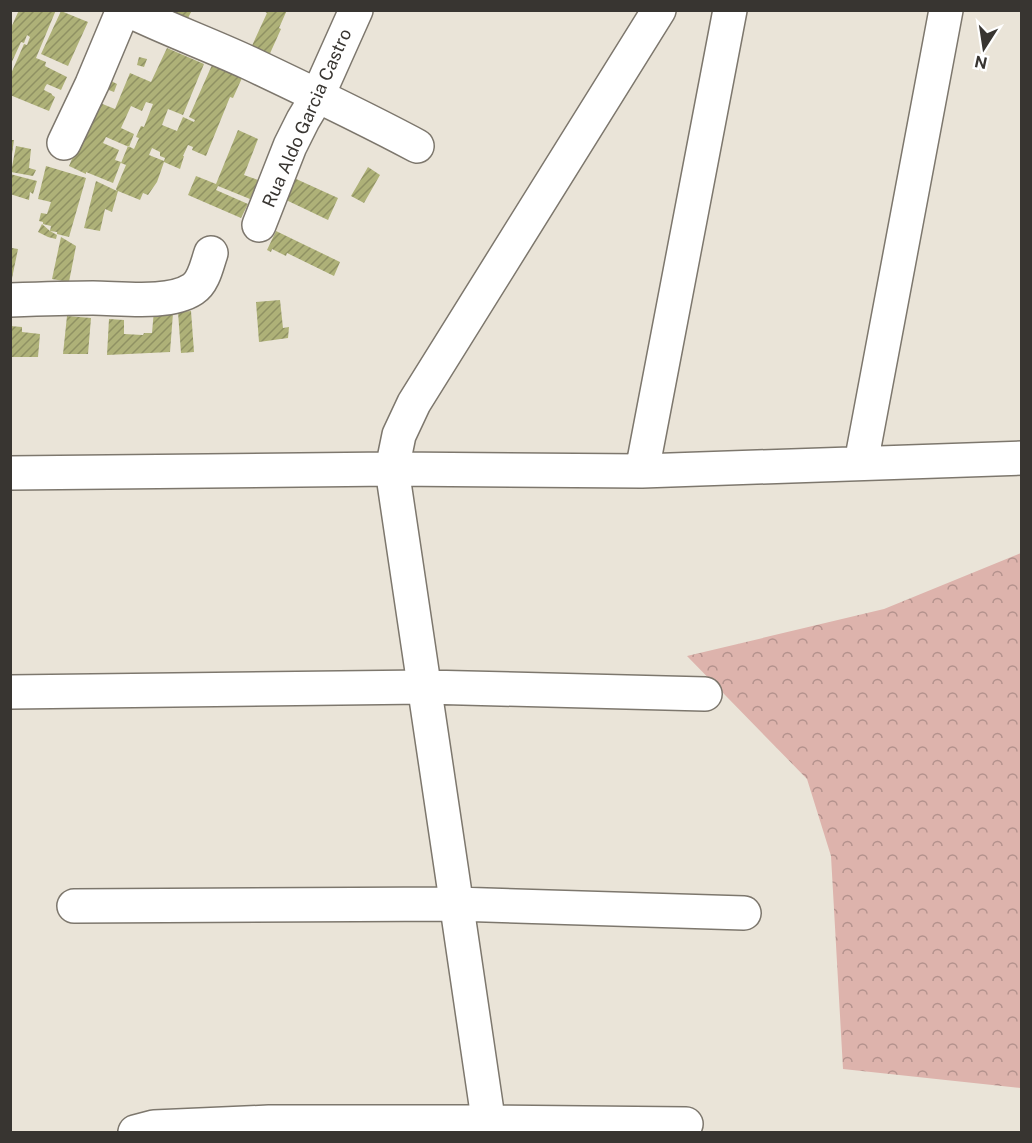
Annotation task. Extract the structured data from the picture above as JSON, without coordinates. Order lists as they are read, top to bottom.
{
  "streets": {
    "street": ["Rua Aldo Garcia Castro"]
  },
  "north": "bottom"
}
